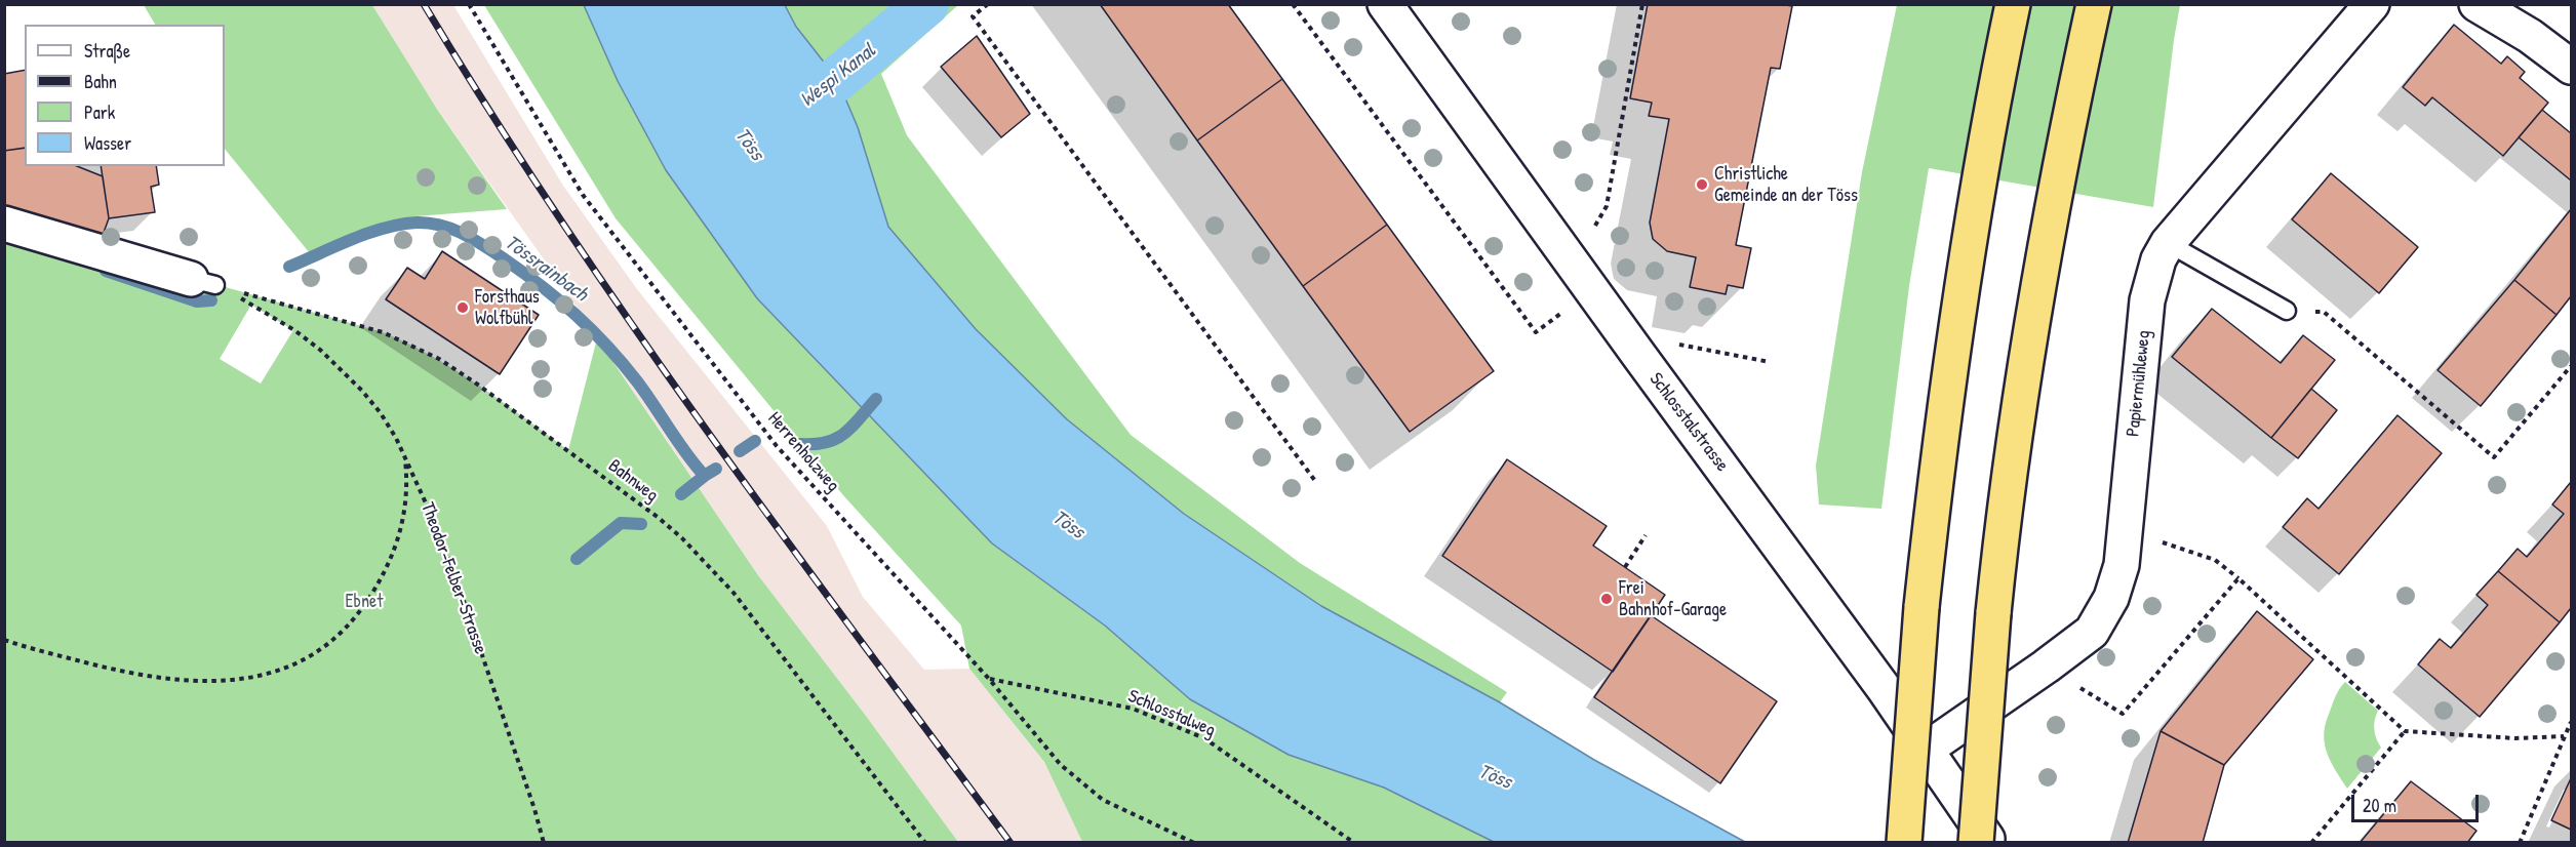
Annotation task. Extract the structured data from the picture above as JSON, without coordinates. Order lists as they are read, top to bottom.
{
  "streets": {
    "street": ["Papiermühleweg", "Schlosstalstrasse"],
    "path": [
      "Herrenholzweg",
      "Bahnweg",
      "Theodor-Felber-Strasse",
      "Schlosstalweg"
    ]
  },
  "crossings": [
    ["Papiermühleweg", "Schlosstalstrasse"],
    ["Herrenholzweg", "Schlosstalweg"],
    ["Bahnweg", "Theodor-Felber-Strasse"]
  ],
  "water": ["Wespi Kanal", "Töss", "Tössrainbach"],
  "parks": ["Ebnet"],
  "places": ["Christliche Gemeinde an der Töss", "Forsthaus Wolfbühl", "Frei Bahnhof-Garage"],
  "legend": [
    "Straße",
    "Bahn",
    "Park",
    "Wasser"
  ],
  "scale_bar": "20 m"
}
